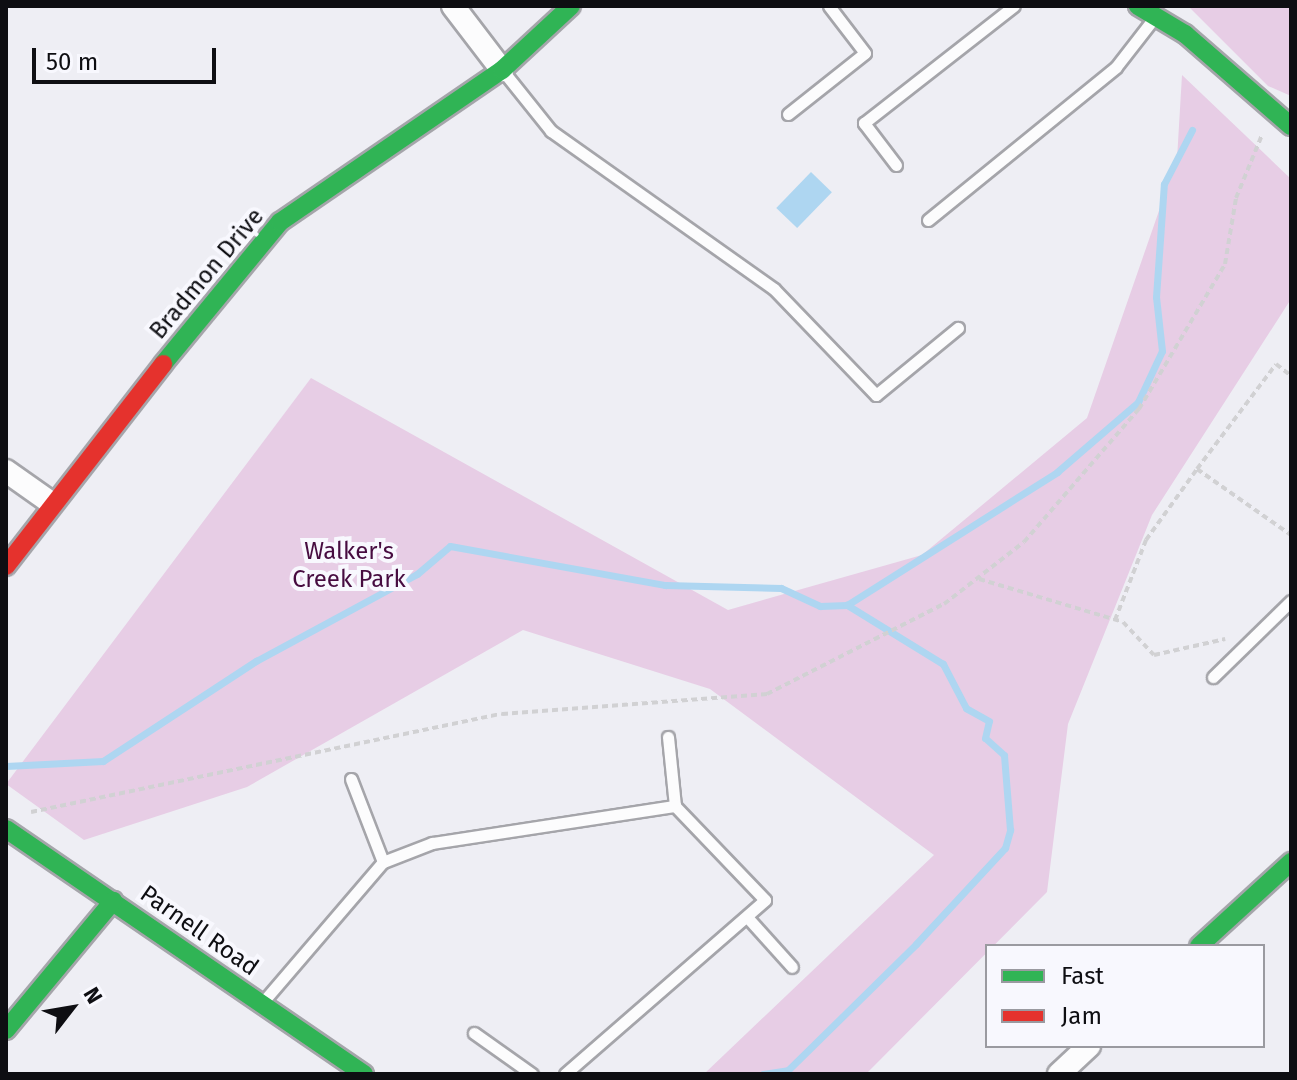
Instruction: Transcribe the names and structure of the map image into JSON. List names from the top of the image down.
{
  "streets": {
    "street": ["Bradmon Drive", "Parnell Road"]
  },
  "parks": ["Walker's Creek Park"],
  "legend": ["Fast", "Jam"],
  "scale_bar": "50 m",
  "north": "top right"
}
